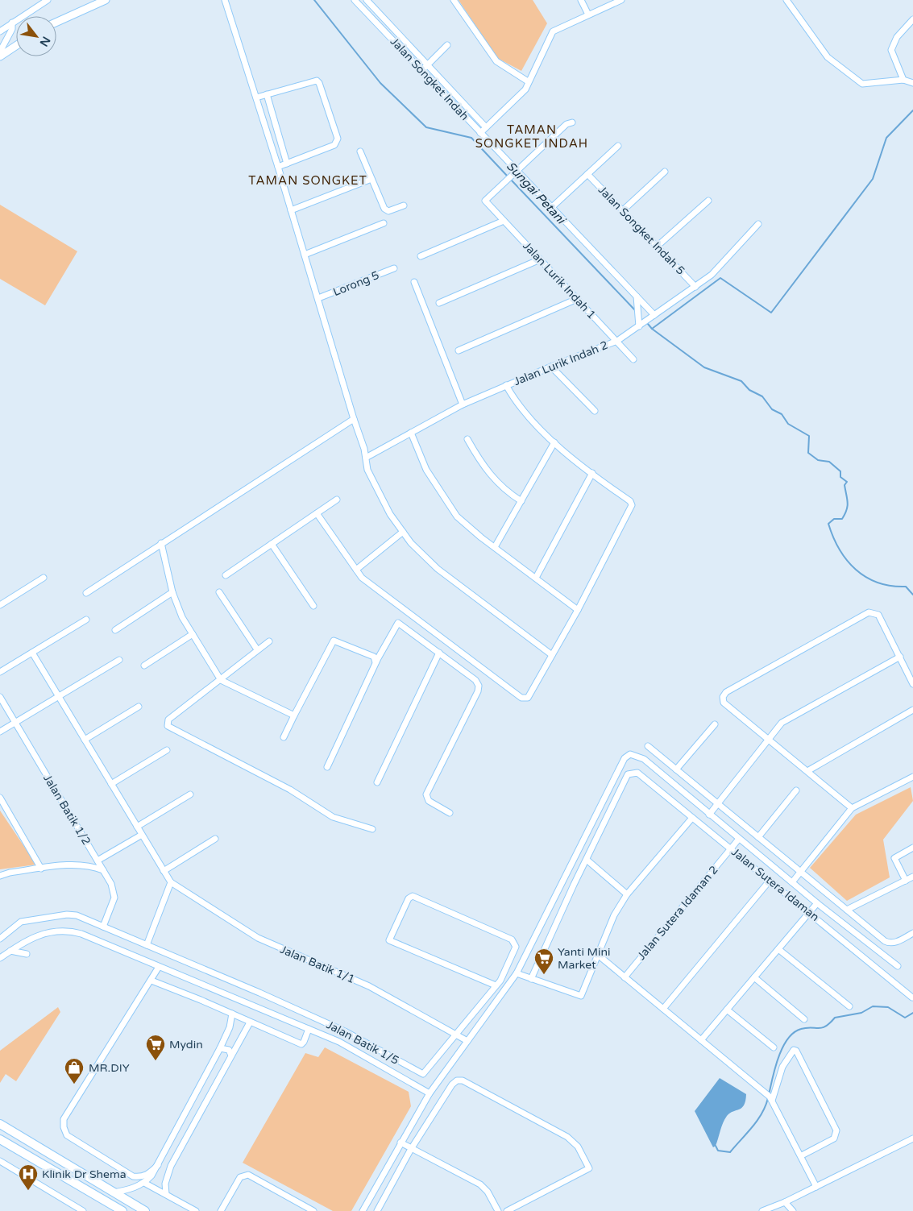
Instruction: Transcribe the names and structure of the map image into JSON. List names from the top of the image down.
{
  "streets": {
    "street": [
      "Jalan Songket Indah",
      "Jalan Songket Indah 5",
      "Jalan Lurik Indah 1",
      "Lorong 5",
      "Jalan Lurik Indah 2",
      "Jalan Batik 1/2",
      "Jalan Sutera Idaman",
      "Jalan Sutera Idaman 2",
      "Jalan Batik 1/1",
      "Jalan Batik 1/5"
    ]
  },
  "crossings": [
    ["Jalan Songket Indah", "Jalan Lurik Indah 1"],
    ["Jalan Songket Indah", "Jalan Lurik Indah 2"],
    ["Jalan Songket Indah 5", "Jalan Lurik Indah 2"],
    ["Jalan Lurik Indah 1", "Jalan Lurik Indah 2"],
    ["Jalan Batik 1/2", "Jalan Batik 1/5"],
    ["Jalan Sutera Idaman", "Jalan Sutera Idaman 2"],
    ["Jalan Batik 1/1", "Jalan Batik 1/5"]
  ],
  "districts": ["TAMAN SONGKET INDAH", "TAMAN SONGKET"],
  "water": ["Sungai Petani"],
  "places": {
    "supermarket": ["Yanti Mini Market", "Mydin"],
    "shop": ["MR.DIY"],
    "hospital": ["Klinik Dr Shema"]
  },
  "north": "bottom right"
}
